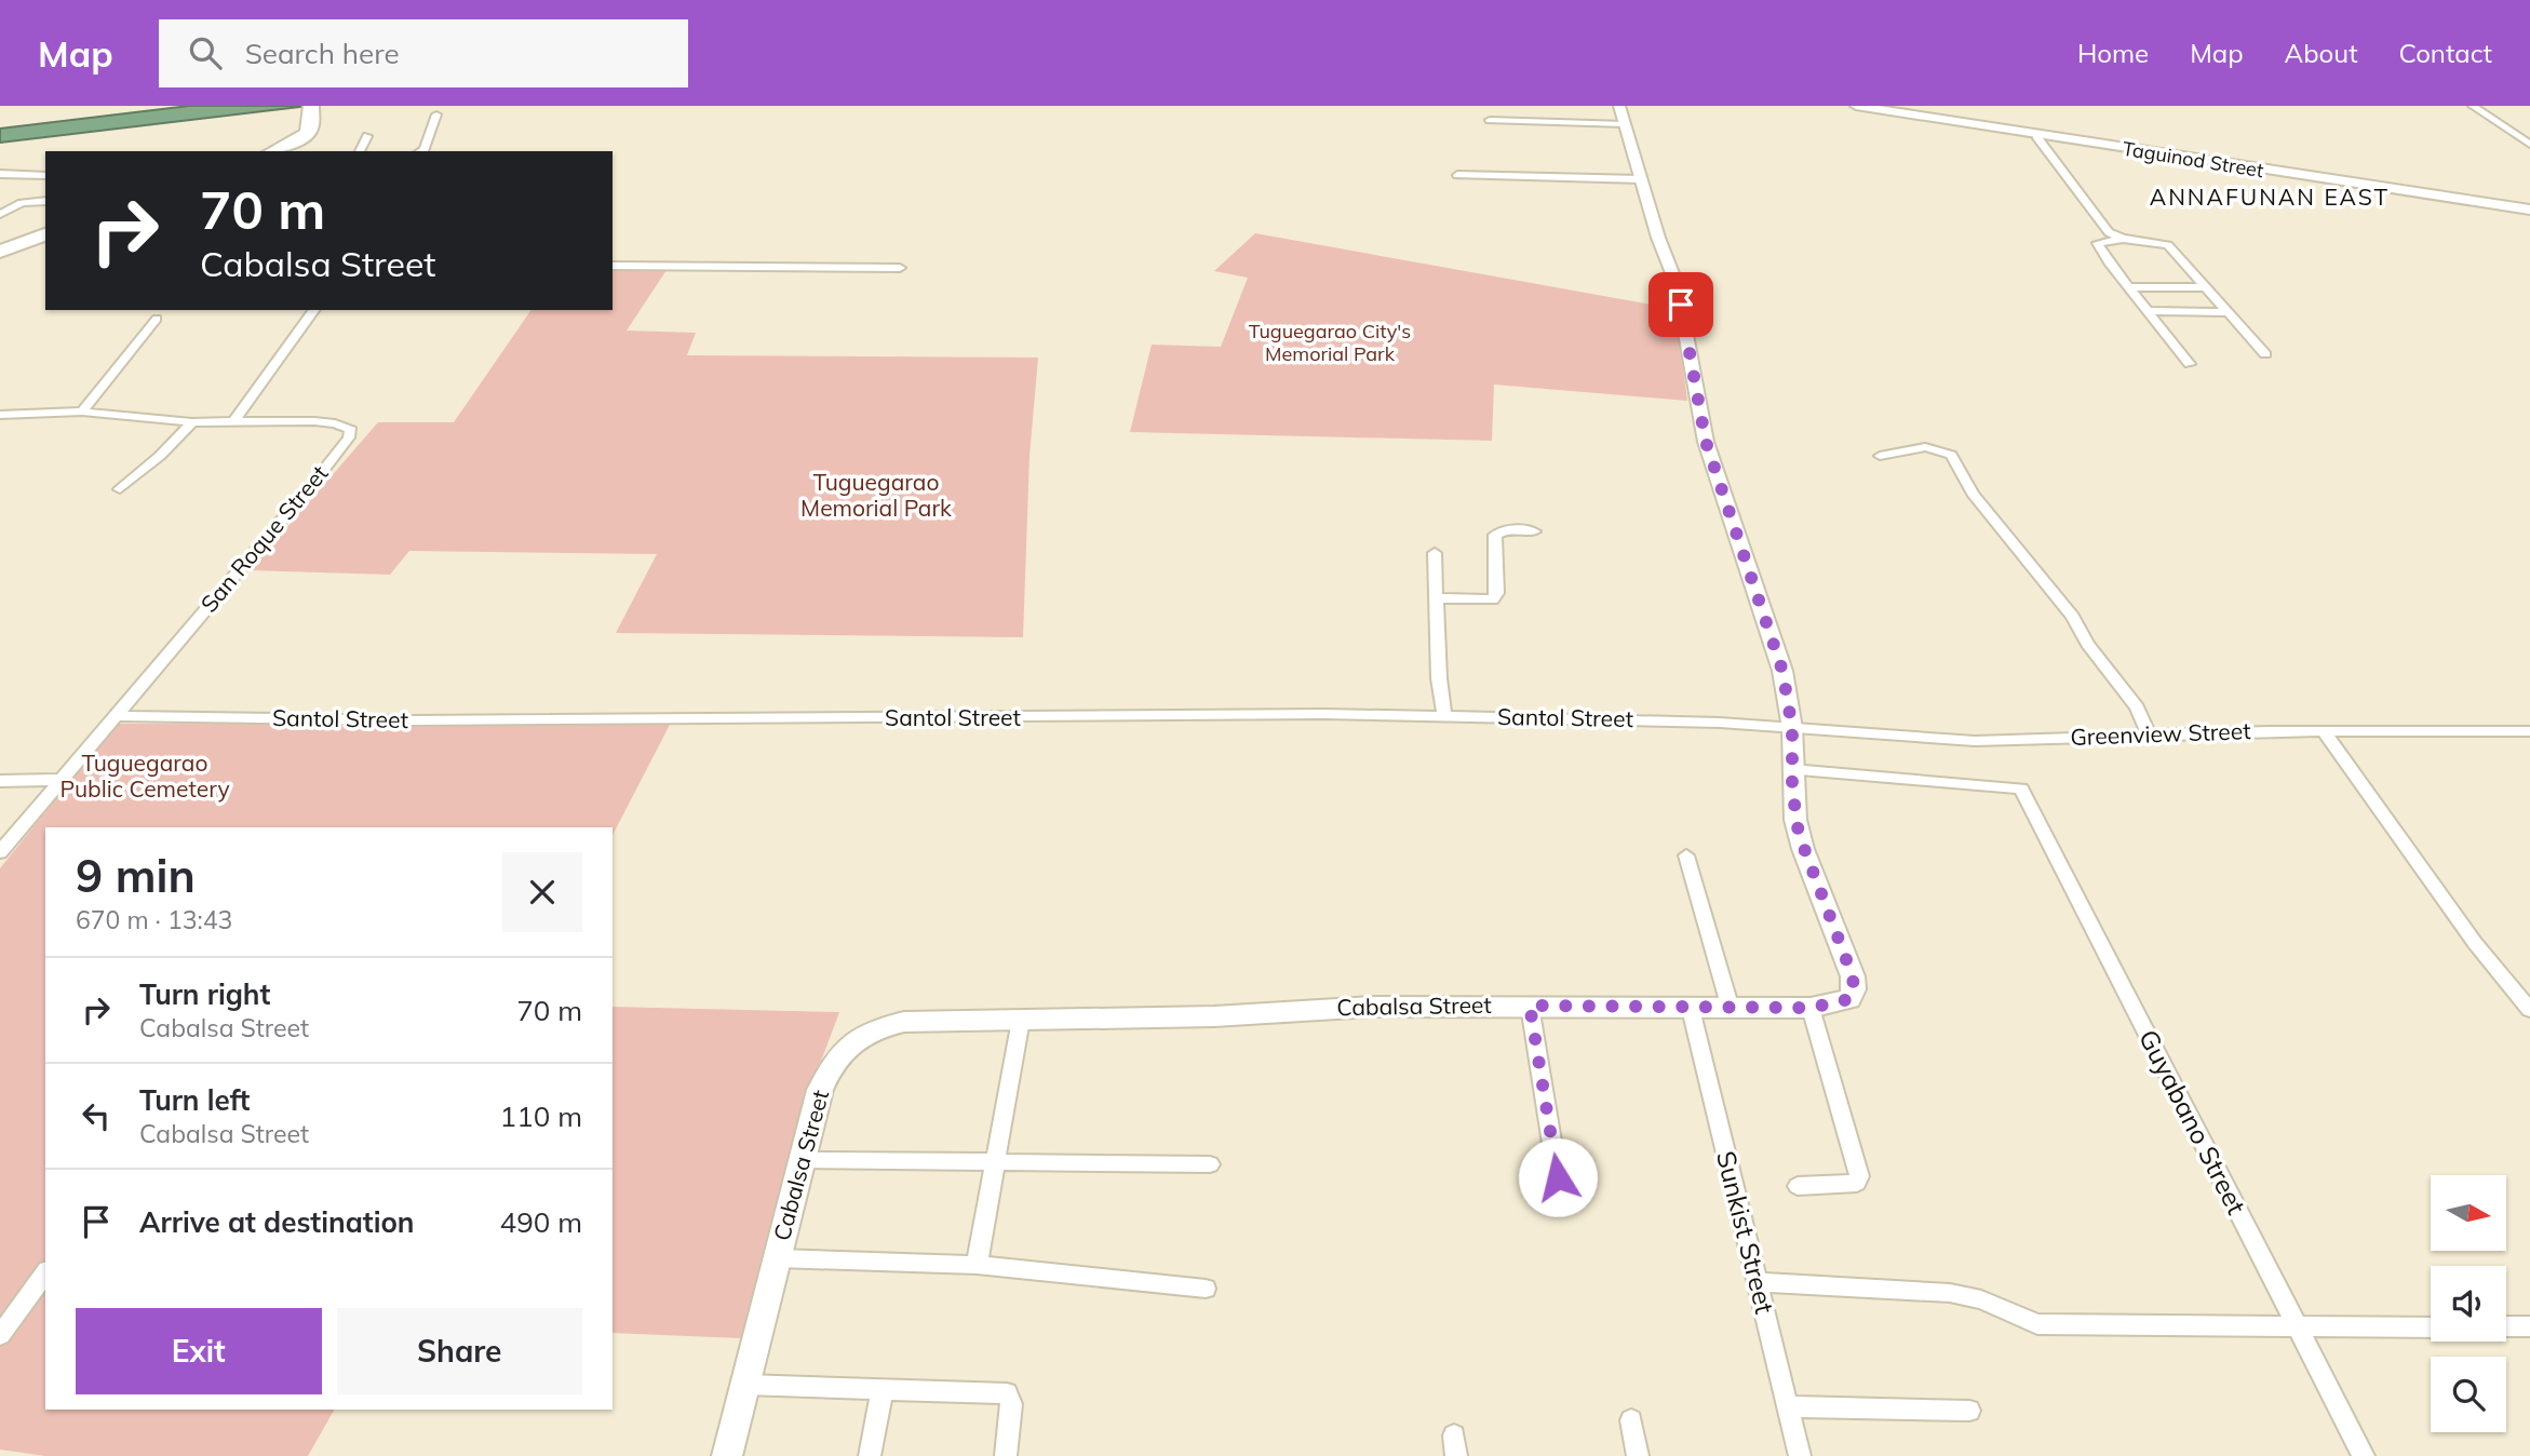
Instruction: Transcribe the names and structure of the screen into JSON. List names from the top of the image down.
{
  "streets": {
    "street": [
      "Taguinod Street",
      "San Roque Street",
      "Santol Street",
      "Greenview Street",
      "Cabalsa Street",
      "Guyabano Street",
      "Sunkist Street"
    ]
  },
  "crossings": [
    ["San Roque Street", "Santol Street"],
    ["Santol Street", "Greenview Street"],
    ["Santol Street", "Cabalsa Street"],
    ["Greenview Street", "Cabalsa Street"],
    ["Cabalsa Street", "Guyabano Street"],
    ["Cabalsa Street", "Sunkist Street"]
  ],
  "districts": ["ANNAFUNAN EAST"],
  "parks": ["Tuguegarao City's Memorial Park", "Tuguegarao Memorial Park", "Tuguegarao Public Cemetery"],
  "north": "right",
  "page": {
    "header": "Map",
    "search": "Search here",
    "nav": [
      "Home",
      "Map",
      "About",
      "Contact"
    ],
    "turn": ["70 m", "Cabalsa Street"],
    "heading": ["9 min", "670 m · 13:43"],
    "list": [
      {
        "name": "Turn right",
        "note": "Cabalsa Street",
        "value": "70 m"
      },
      {
        "name": "Turn left",
        "note": "Cabalsa Street",
        "value": "110 m"
      },
      {
        "name": "Arrive at destination",
        "value": "490 m"
      }
    ],
    "buttons": ["Exit", "Share"]
  }
}
